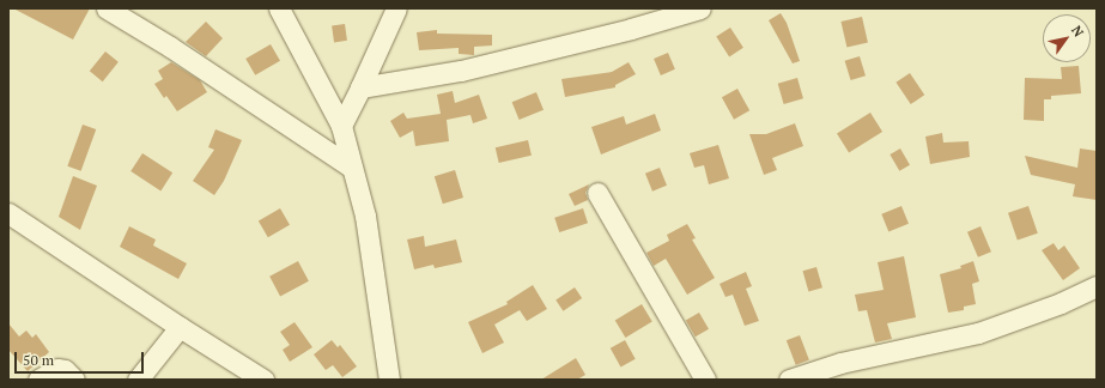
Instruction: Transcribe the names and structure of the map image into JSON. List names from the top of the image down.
{
  "scale_bar": "50 m",
  "north": "top right"
}
